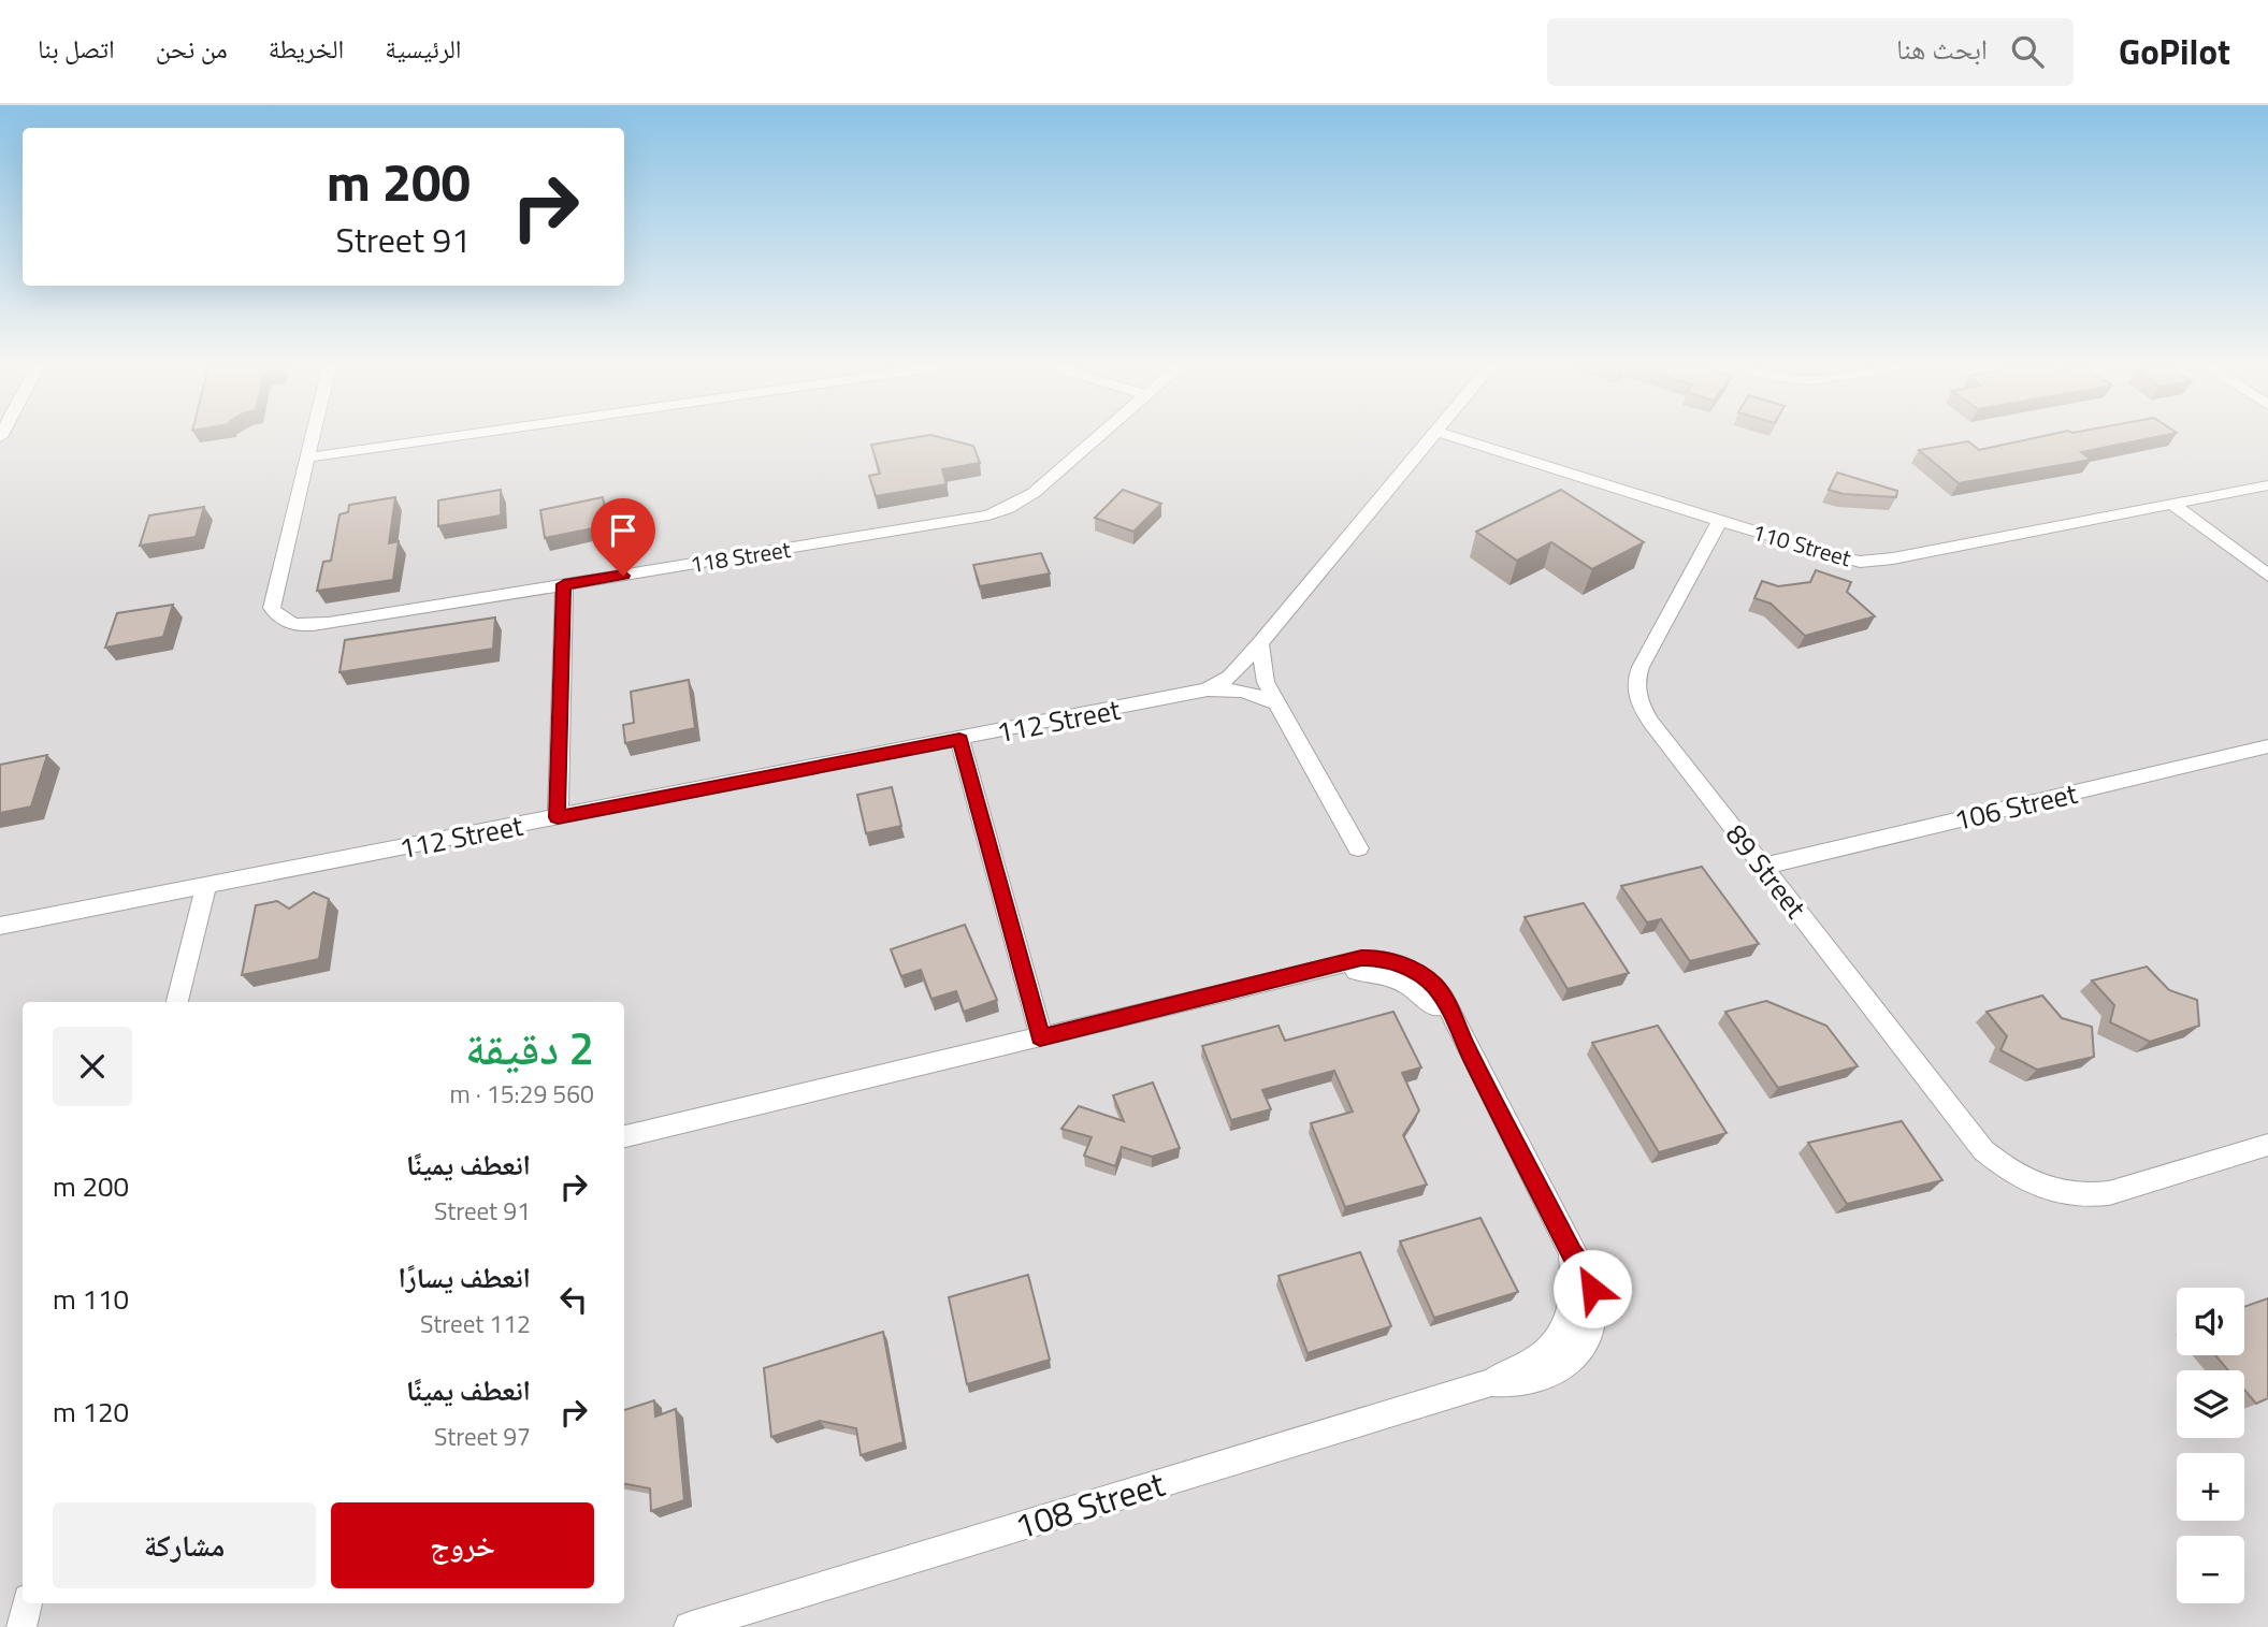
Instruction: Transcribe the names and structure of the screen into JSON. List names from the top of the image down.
{
  "streets": {
    "street": [
      "110 Street",
      "118 Street",
      "112 Street",
      "106 Street",
      "89 Street",
      "108 Street"
    ]
  },
  "crossings": [
    ["110 Street", "89 Street"],
    ["106 Street", "89 Street"]
  ],
  "page": {
    "header": "GoPilot",
    "search": "ابحث هنا",
    "nav": [
      "الرئيسية",
      "الخريطة",
      "من نحن",
      "اتصل بنا"
    ],
    "turn": ["200 m", "91 Street"],
    "heading": ["2 دقيقة", "560 m · 15:29"],
    "list": [
      {
        "name": "انعطف يمينًا",
        "note": "91 Street",
        "value": "200 m"
      },
      {
        "name": "انعطف يسارًا",
        "note": "112 Street",
        "value": "110 m"
      },
      {
        "name": "انعطف يمينًا",
        "note": "97 Street",
        "value": "120 m"
      }
    ],
    "map_buttons": ["+", "−"],
    "buttons": ["خروج", "مشاركة"]
  }
}
